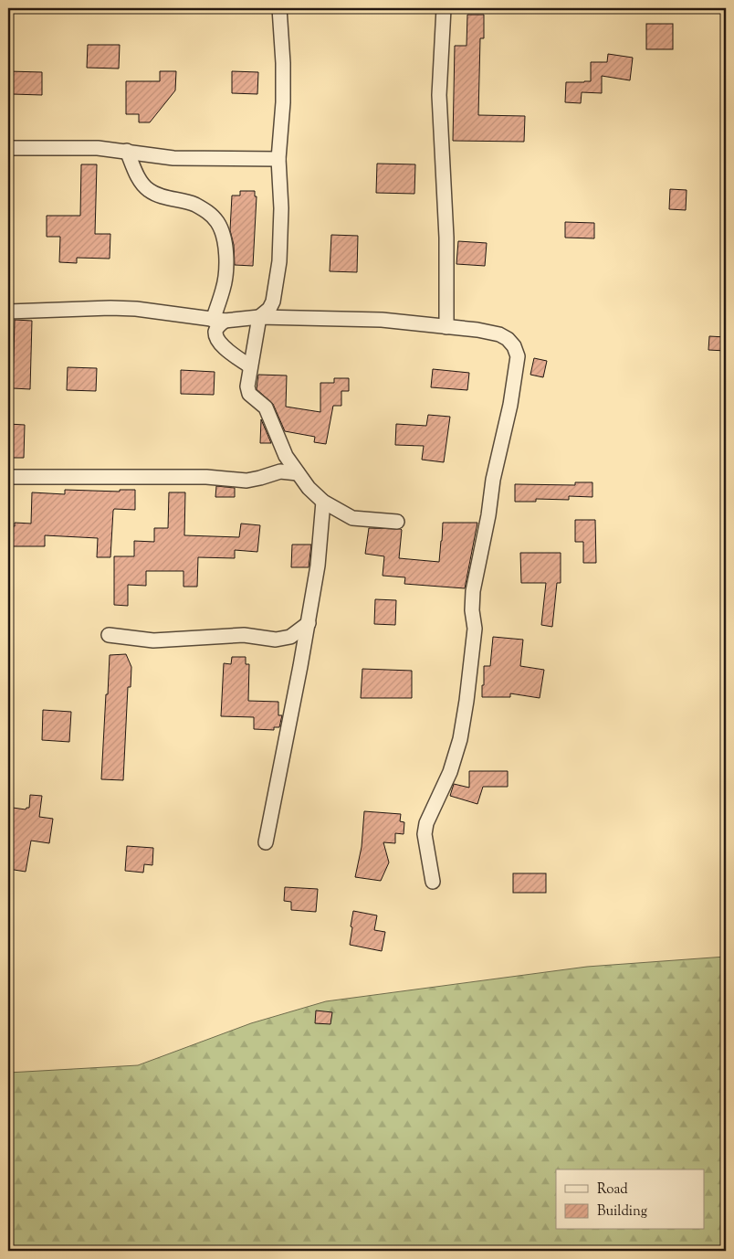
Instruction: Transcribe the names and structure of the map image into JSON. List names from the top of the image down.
{
  "legend": ["Road", "Building"]
}
